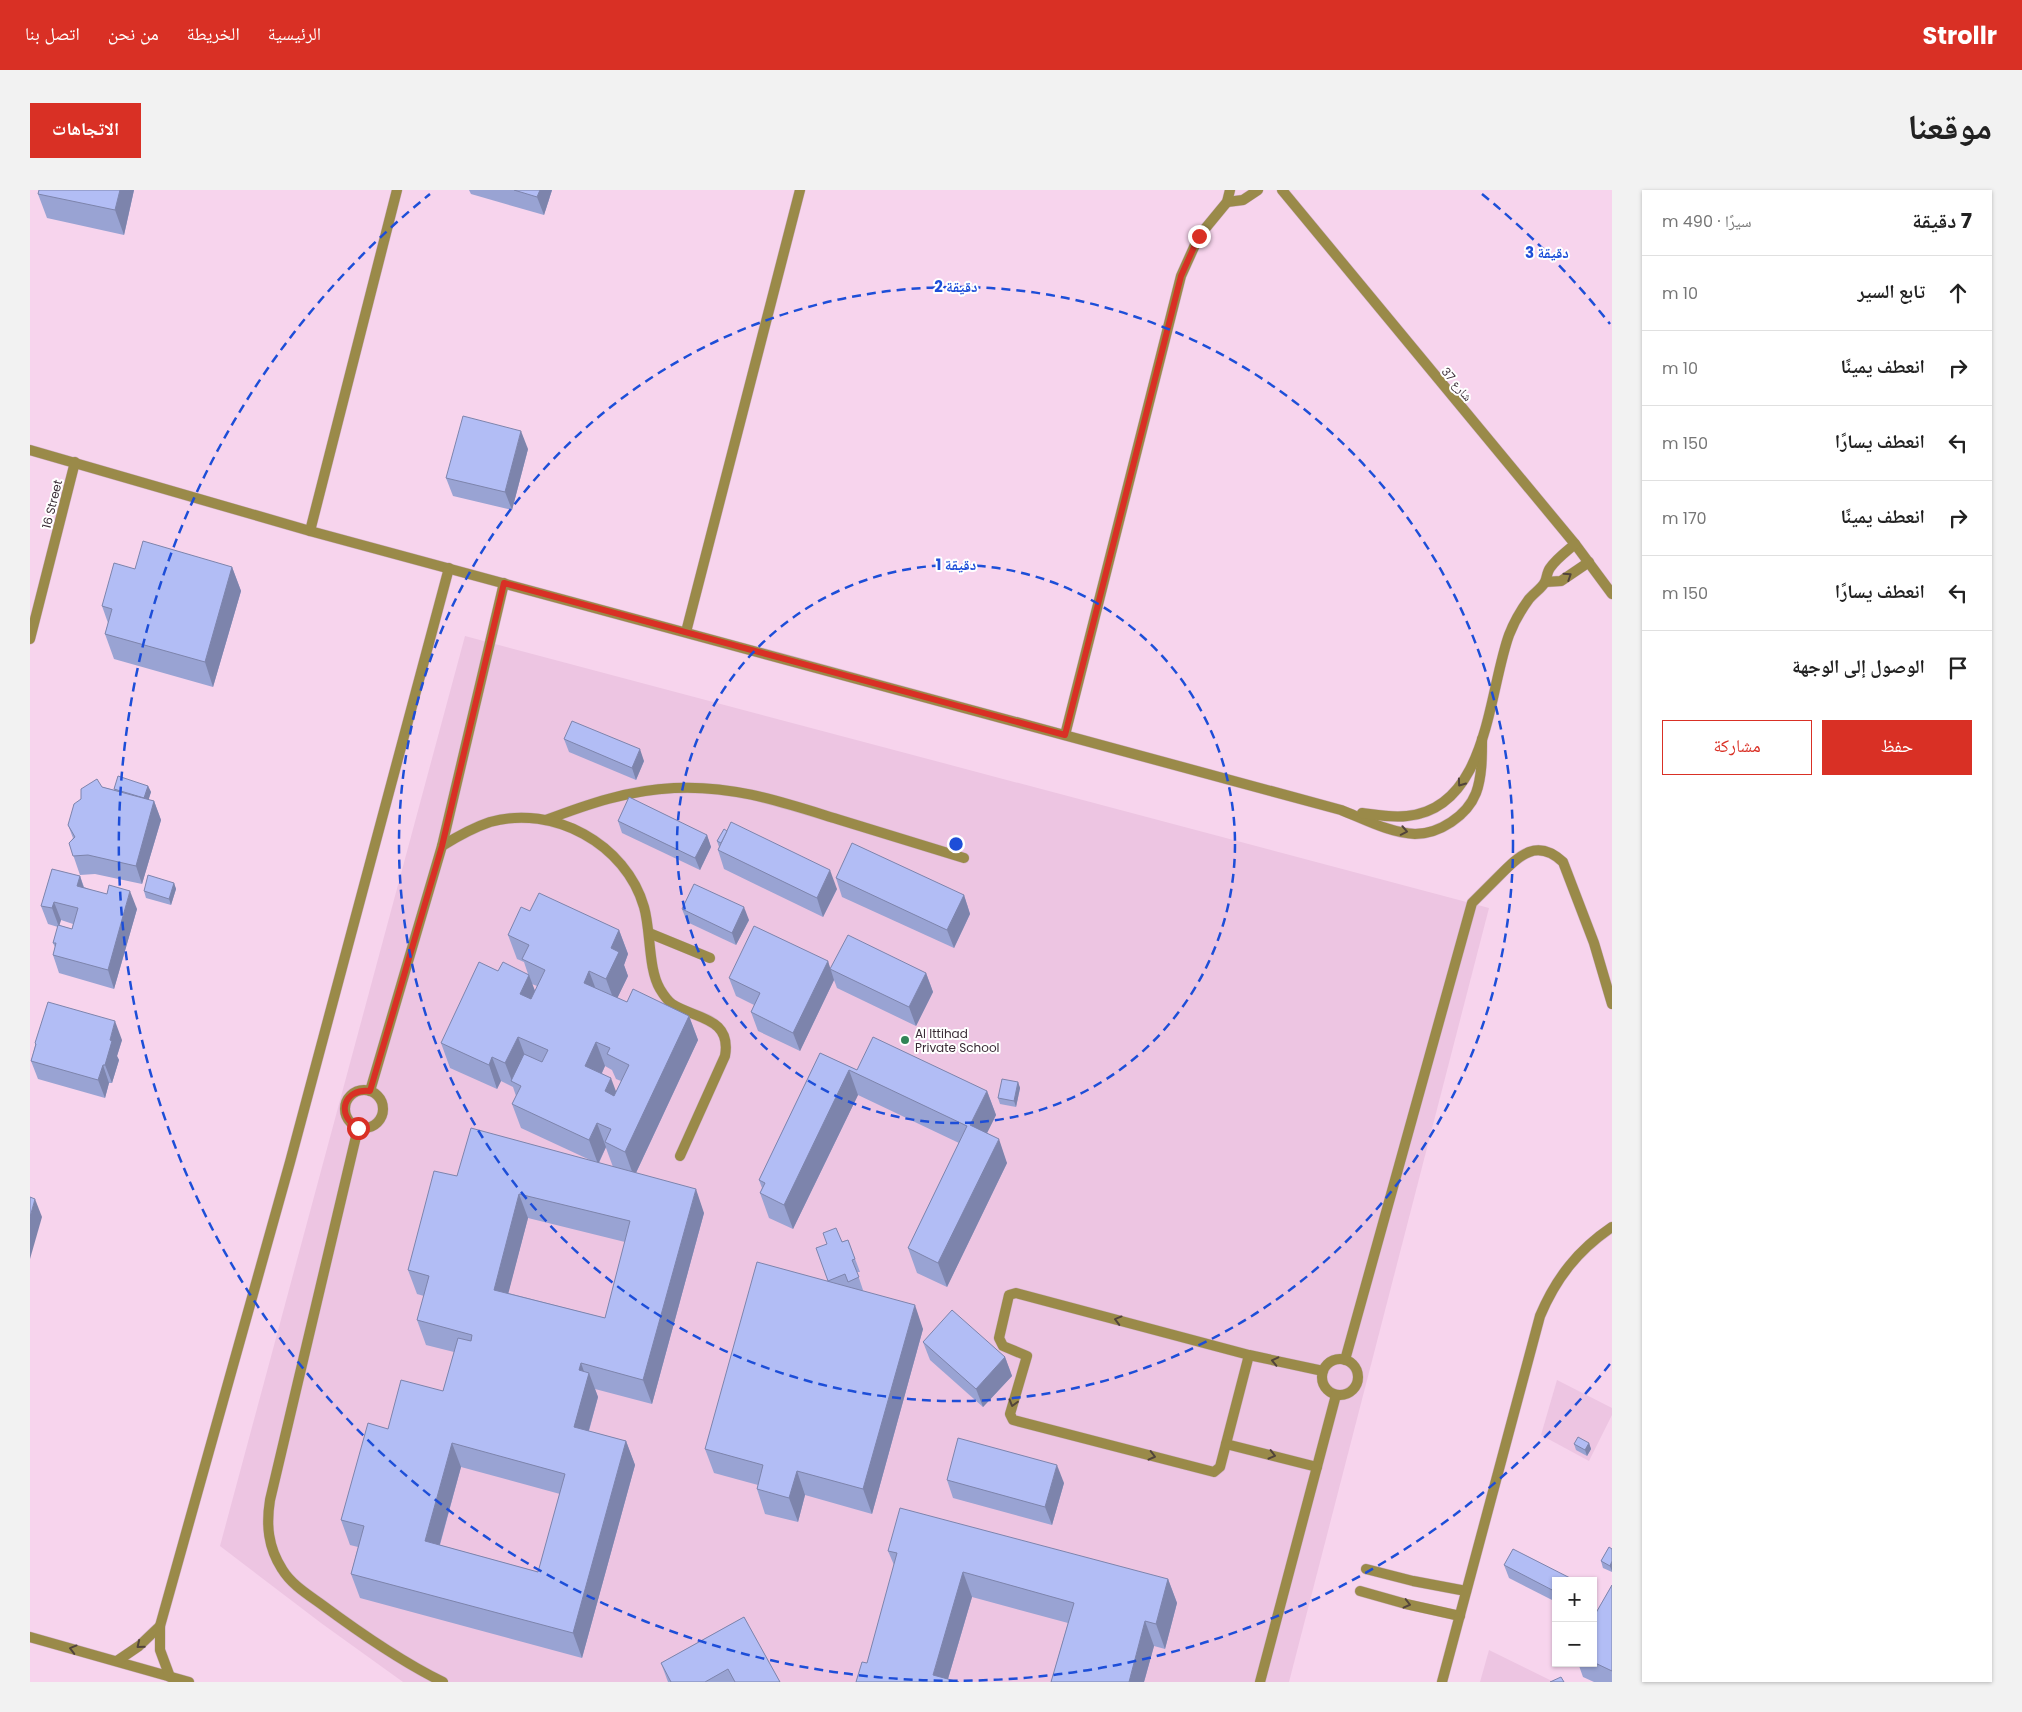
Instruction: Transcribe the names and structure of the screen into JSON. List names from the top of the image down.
{
  "streets": {
    "street": ["شارع 37", "16 Street"]
  },
  "places": ["Al Ittihad Private School"],
  "page": {
    "header": "Strollr",
    "nav": [
      "الرئيسية",
      "الخريطة",
      "من نحن",
      "اتصل بنا"
    ],
    "title": "موقعنا",
    "buttons": [
      "الاتجاهات",
      ["حفظ", "مشاركة"]
    ],
    "heading": ["7 دقيقة", "سيرًا · 490 m"],
    "list": [
      ["تابع السير", "10 m"],
      ["انعطف يمينًا", "10 m"],
      ["انعطف يسارًا", "150 m"],
      ["انعطف يمينًا", "170 m"],
      ["انعطف يسارًا", "150 m"],
      "الوصول إلى الوجهة"
    ],
    "map_buttons": ["+", "−"]
  },
  "rings": ["3 دقيقة", "2 دقيقة", "1 دقيقة"]
}
